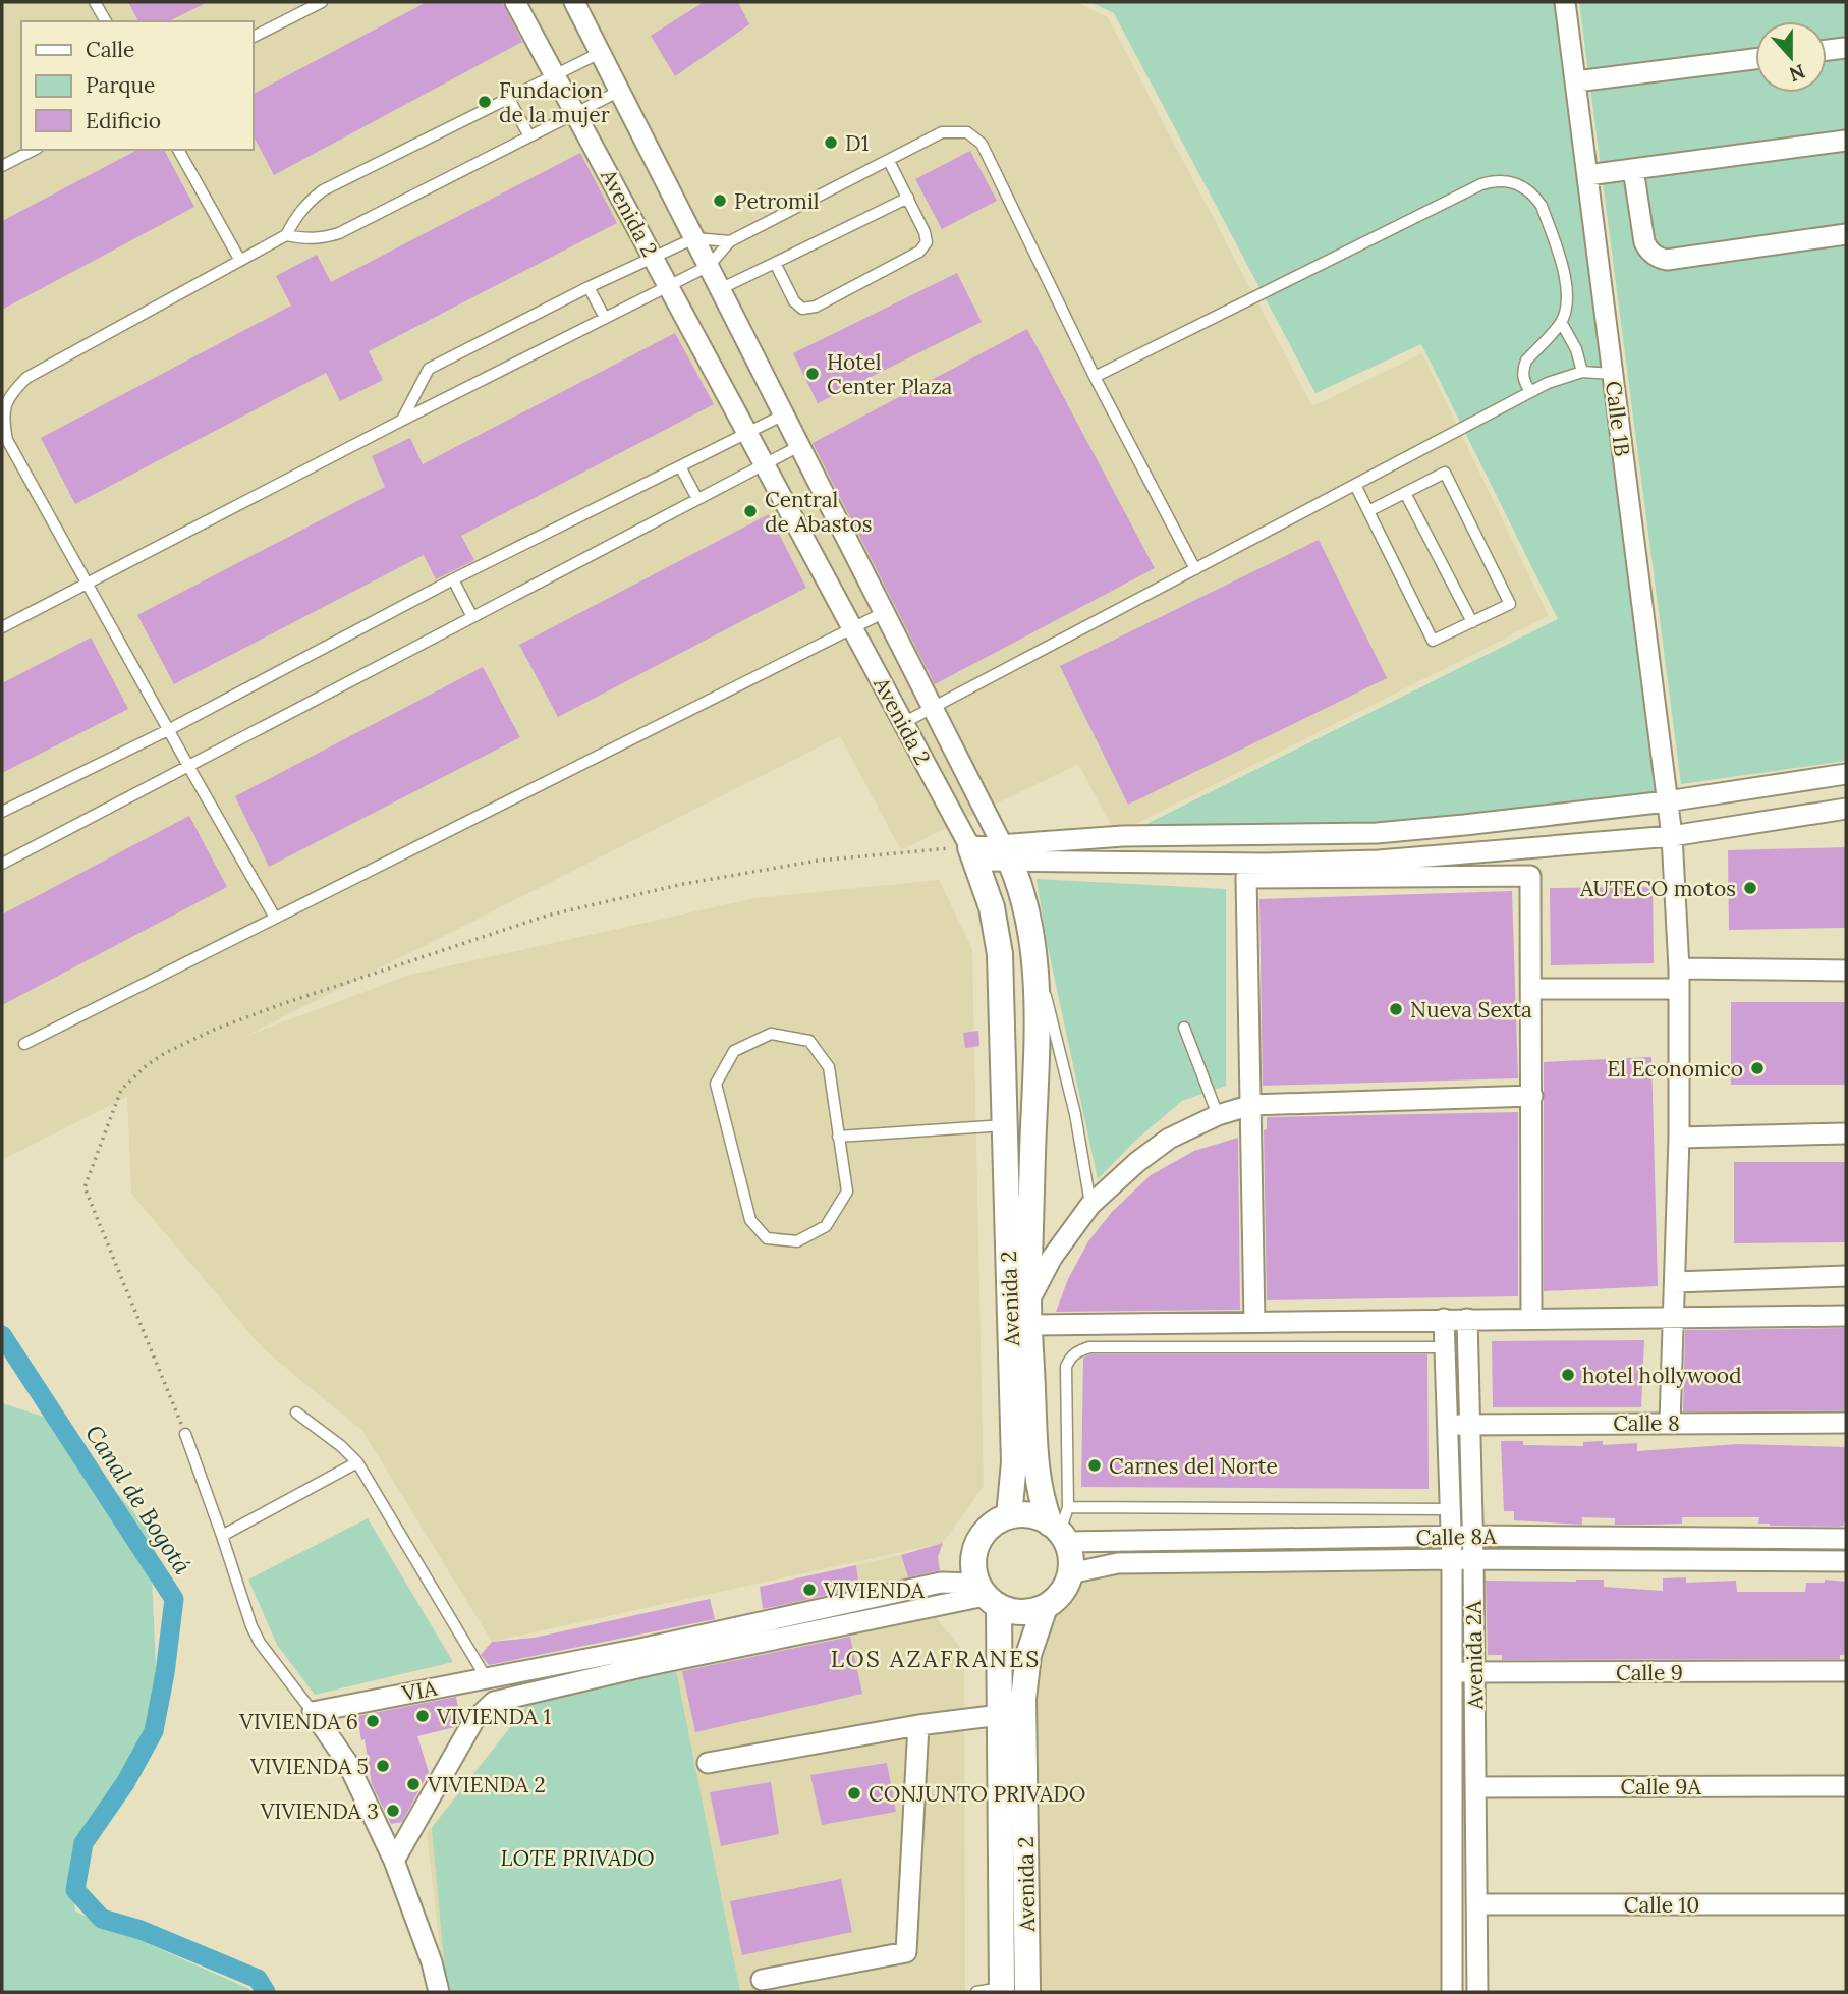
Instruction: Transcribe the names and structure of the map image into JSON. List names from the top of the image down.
{
  "streets": {
    "street": [
      "Avenida 2",
      "Calle 1B",
      "Calle 8",
      "Calle 8A",
      "Avenida 2A",
      "Calle 9",
      "VIA",
      "Calle 9A",
      "Calle 10"
    ]
  },
  "crossings": [
    ["Avenida 2", "Calle 8A"],
    ["Calle 1B", "Calle 8"],
    ["Calle 8", "Avenida 2A"],
    ["Calle 8A", "Avenida 2A"],
    ["Avenida 2A", "Calle 9"],
    ["Avenida 2A", "Calle 9A"],
    ["Avenida 2A", "Calle 10"]
  ],
  "districts": ["LOS AZAFRANES"],
  "water": ["Canal de Bogotá"],
  "parks": ["LOTE PRIVADO"],
  "places": [
    "Fundacion de la mujer",
    "D1",
    "Petromil",
    "Hotel Center Plaza",
    "Central de Abastos",
    "AUTECO motos",
    "Nueva Sexta",
    "El Economico",
    "hotel hollywood",
    "Carnes del Norte",
    "VIVIENDA",
    "VIVIENDA 1",
    "VIVIENDA 6",
    "VIVIENDA 5",
    "VIVIENDA 2",
    "CONJUNTO PRIVADO",
    "VIVIENDA 3"
  ],
  "legend": ["Calle", "Parque", "Edificio"],
  "north": "bottom"
}
